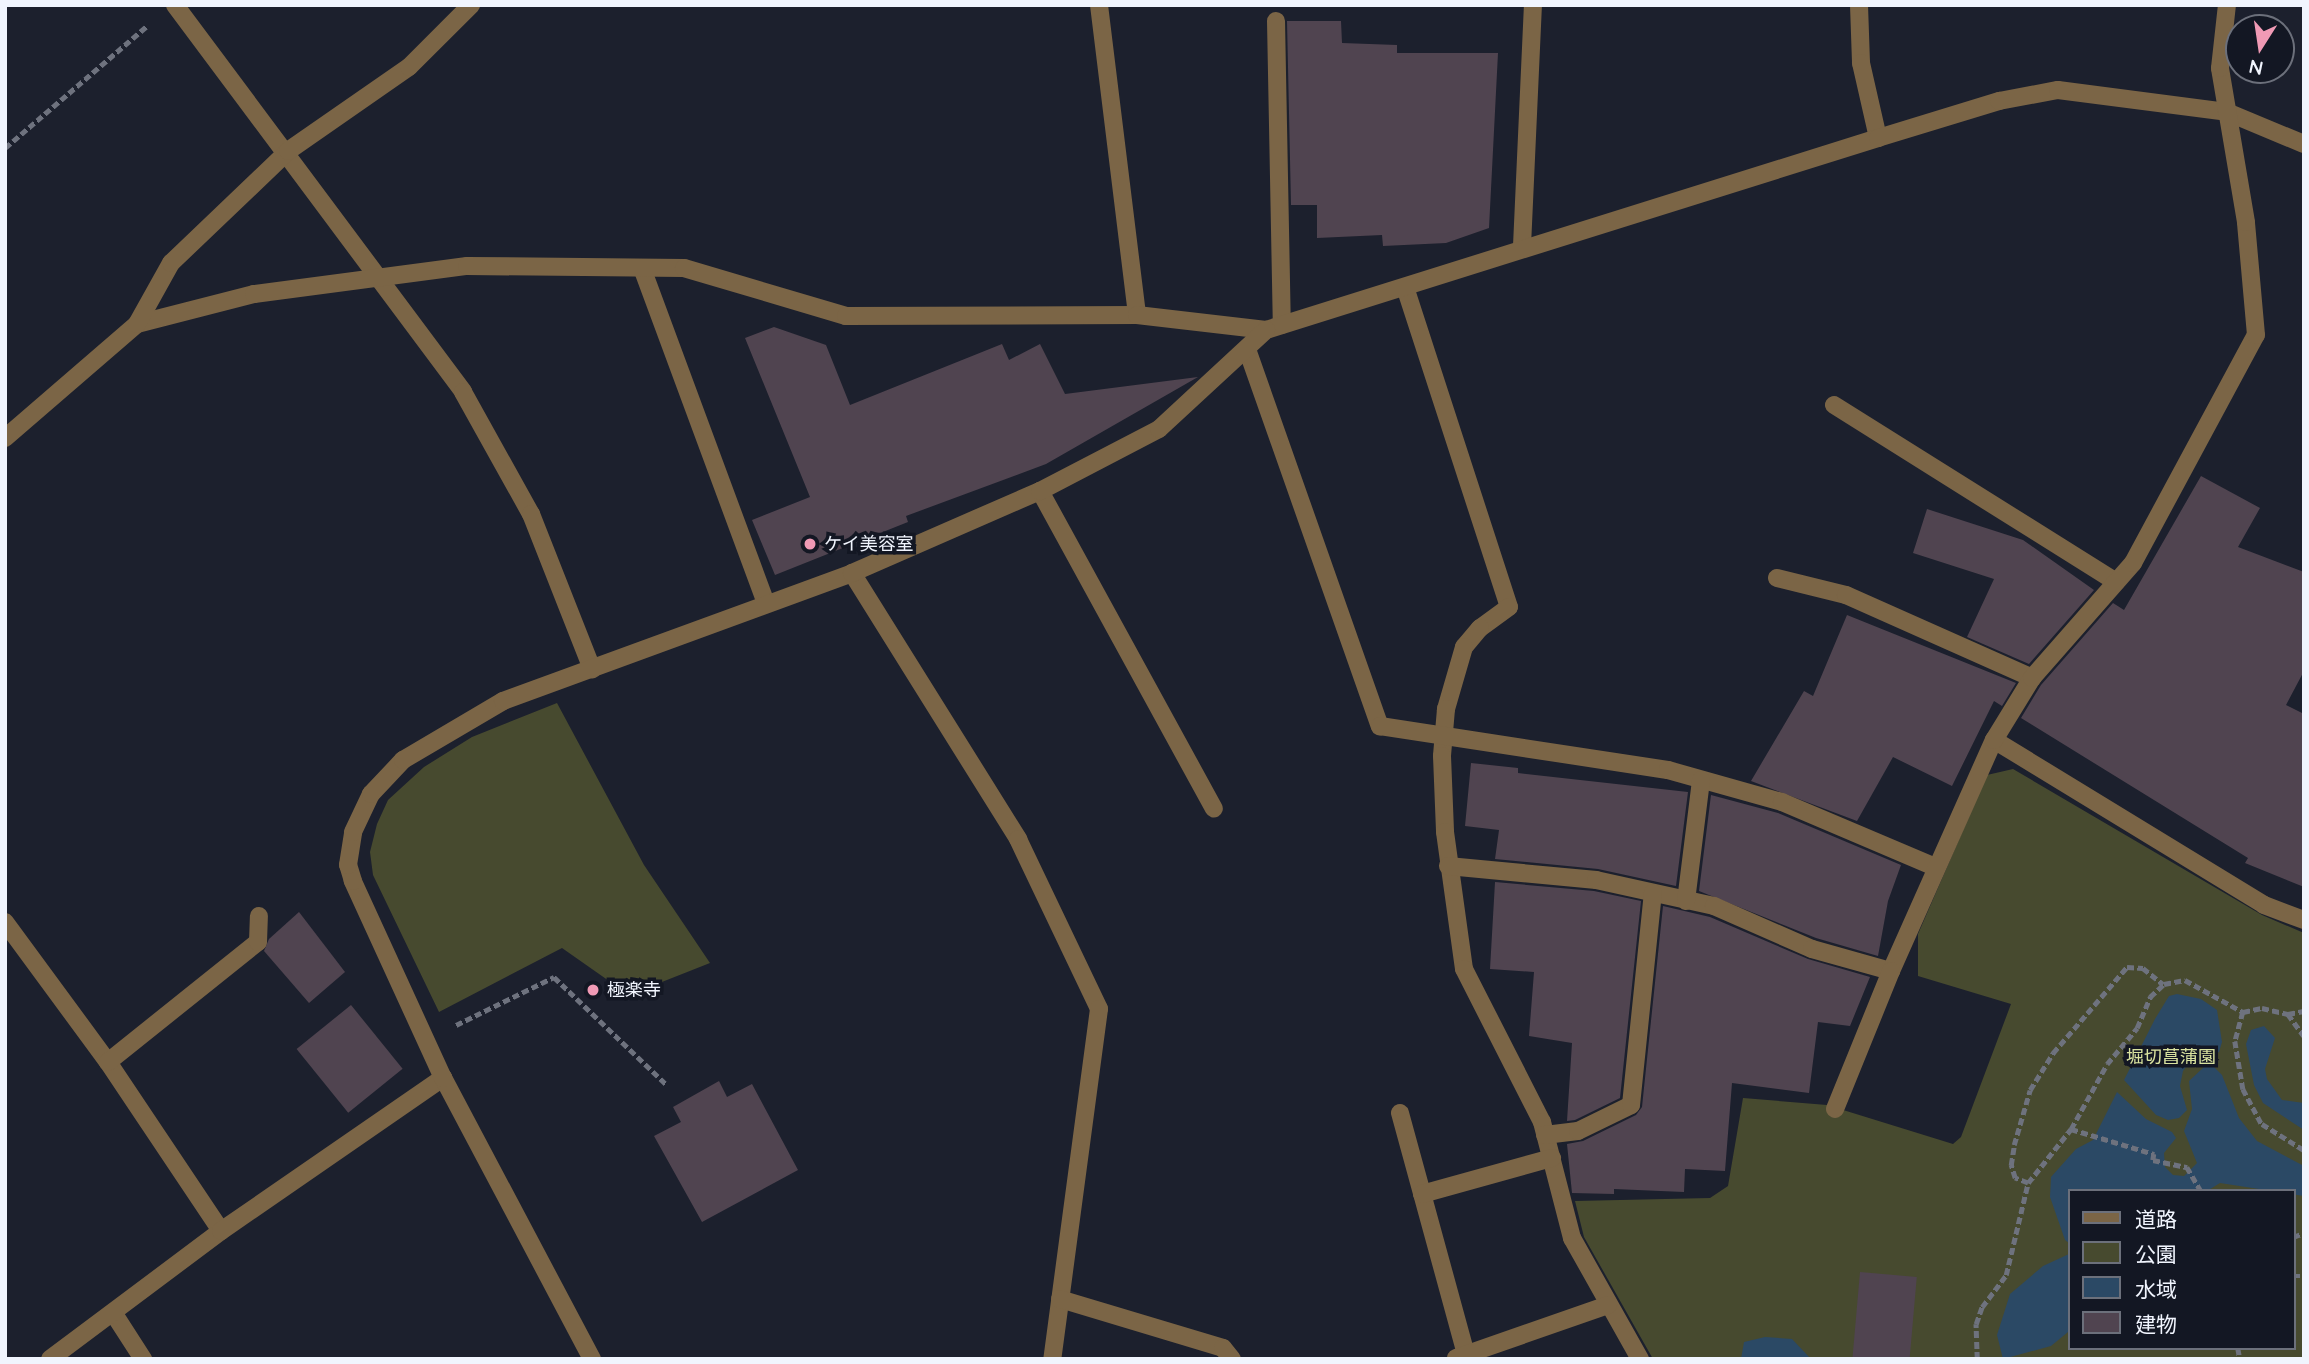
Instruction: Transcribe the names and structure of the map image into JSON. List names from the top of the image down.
{
  "parks": ["堀切菖蒲園"],
  "places": ["ケイ美容室", "極楽寺"],
  "legend": [
    "道路",
    "公園",
    "水域",
    "建物"
  ],
  "north": "bottom"
}
